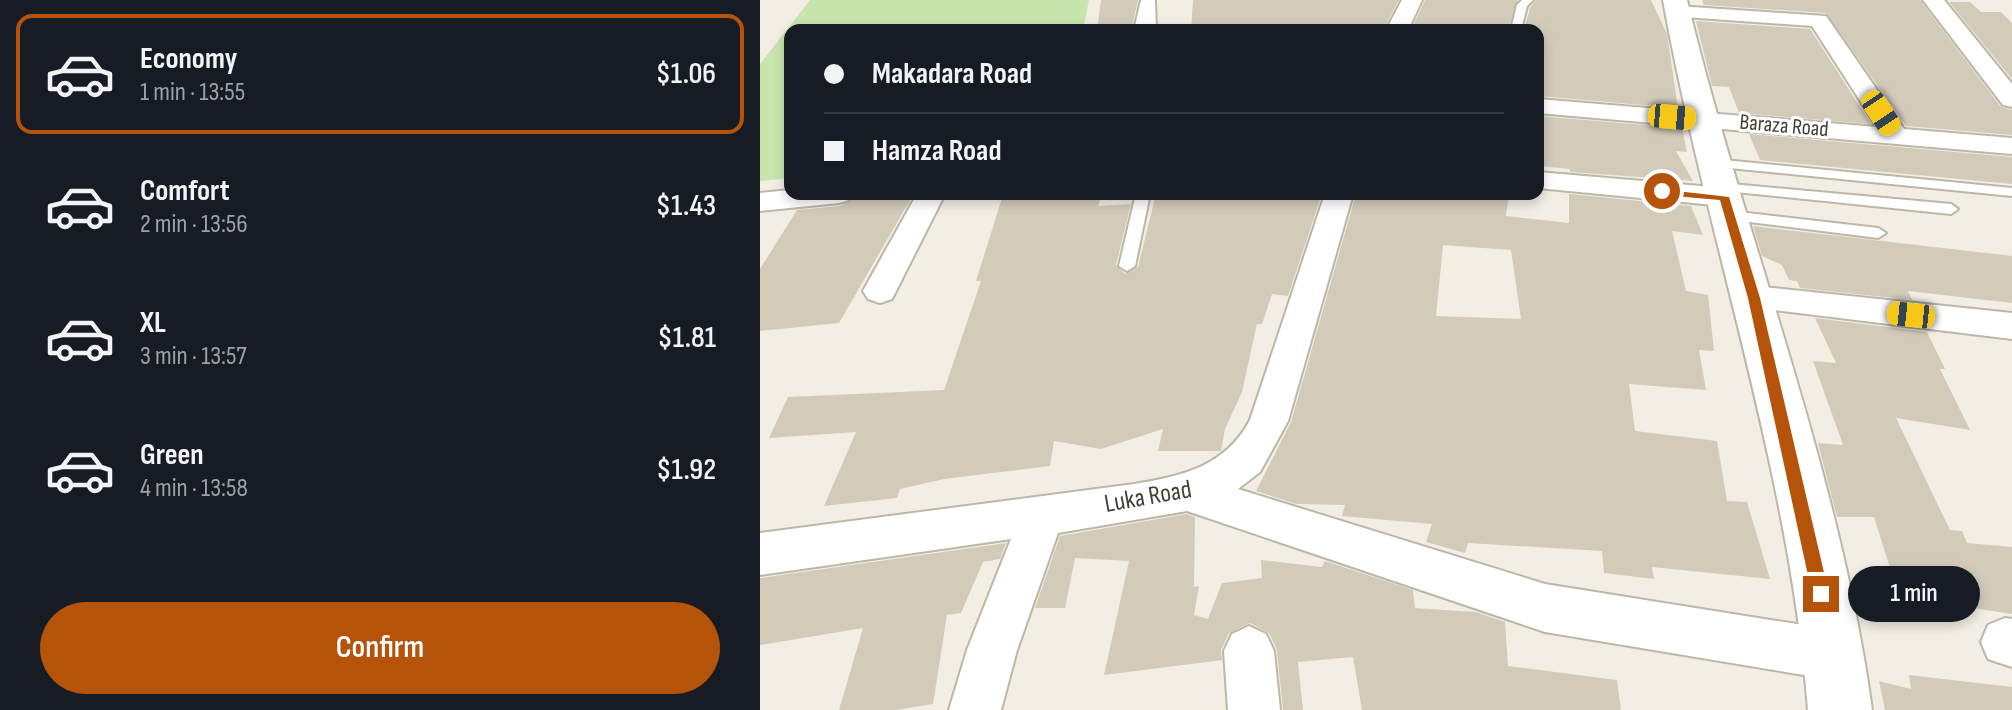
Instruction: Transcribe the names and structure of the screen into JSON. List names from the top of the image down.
{
  "streets": {
    "street": ["Baraza Road", "Luka Road"]
  },
  "page": {
    "list": [
      {
        "name": "Economy",
        "note": "1 min · 13:55",
        "value": "$1.06"
      },
      {
        "name": "Comfort",
        "note": "2 min · 13:56",
        "value": "$1.43"
      },
      {
        "name": "XL",
        "note": "3 min · 13:57",
        "value": "$1.81"
      },
      {
        "name": "Green",
        "note": "4 min · 13:58",
        "value": "$1.92"
      }
    ],
    "banner": ["Makadara Road", "Hamza Road"],
    "bubble": "1 min",
    "buttons": "Confirm"
  }
}
